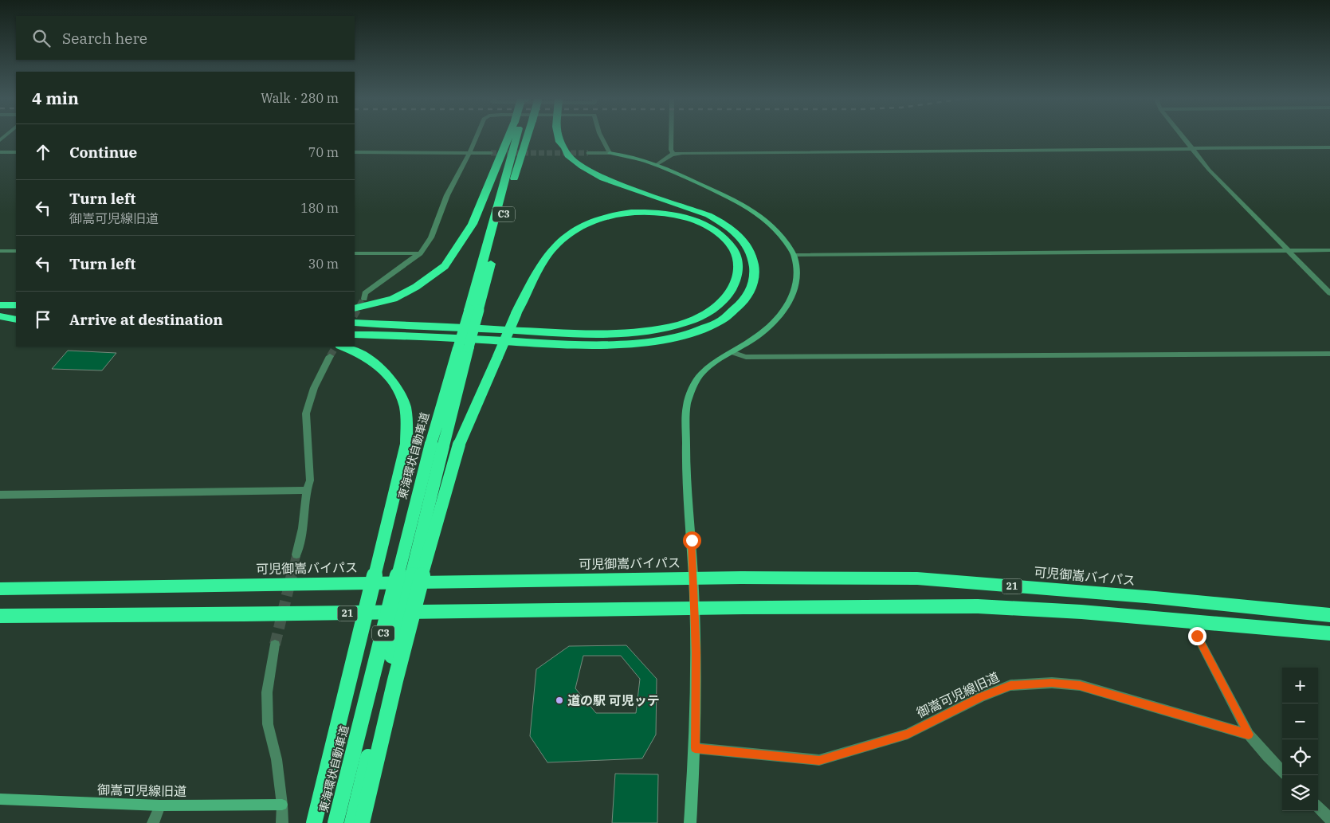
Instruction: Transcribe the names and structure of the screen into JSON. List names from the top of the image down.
{
  "streets": {
    "highway": [
      "C3",
      "東海環状自動車道",
      "可児御嵩バイパス",
      "21"
    ],
    "street": ["御嵩可児線旧道"]
  },
  "places": ["道の駅 可児ッテ"],
  "page": {
    "search": "Search here",
    "heading": ["4 min", "Walk · 280 m"],
    "list": [
      ["Continue", "70 m"],
      ["Turn left", "御嵩可児線旧道", "180 m"],
      ["Turn left", "30 m"],
      "Arrive at destination"
    ],
    "map_buttons": ["+", "−"]
  }
}
